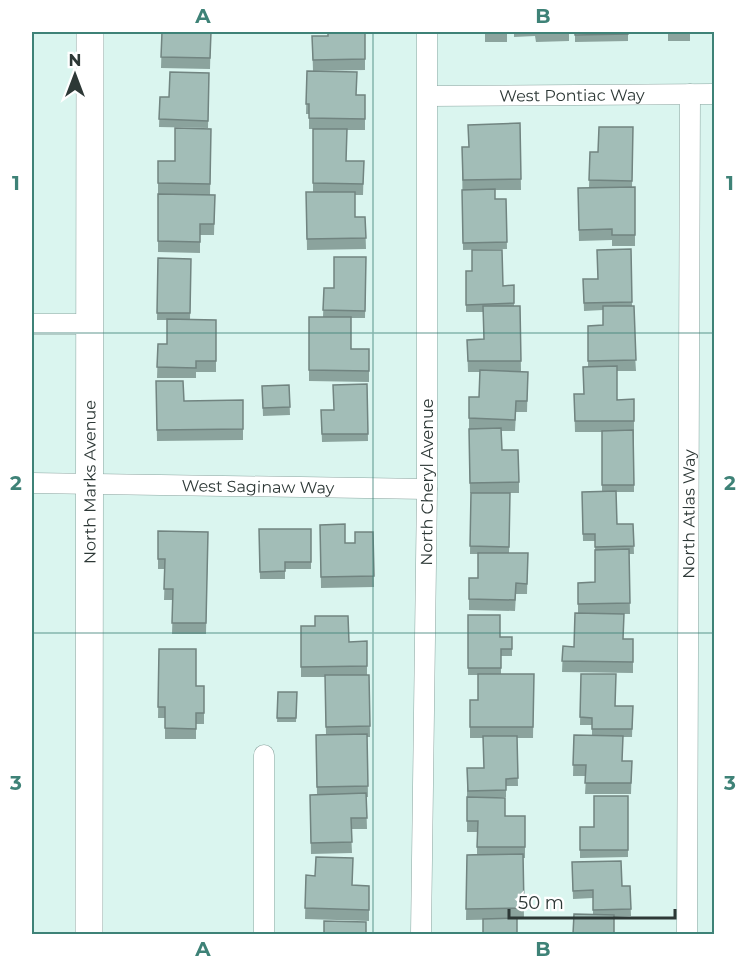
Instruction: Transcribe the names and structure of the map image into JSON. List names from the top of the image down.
{
  "streets": {
    "main road": ["North Marks Avenue"],
    "street": [
      "West Pontiac Way",
      "North Cheryl Avenue",
      "West Saginaw Way",
      "North Atlas Way"
    ]
  },
  "crossings": [
    ["West Pontiac Way", "North Cheryl Avenue"],
    ["West Pontiac Way", "North Atlas Way"],
    ["North Marks Avenue", "West Saginaw Way"],
    ["North Cheryl Avenue", "West Saginaw Way"]
  ],
  "scale_bar": "50 m",
  "north": "top",
  "grid": {
    "columns": ["A", "B"],
    "rows": ["1", "2", "3"]
  }
}
